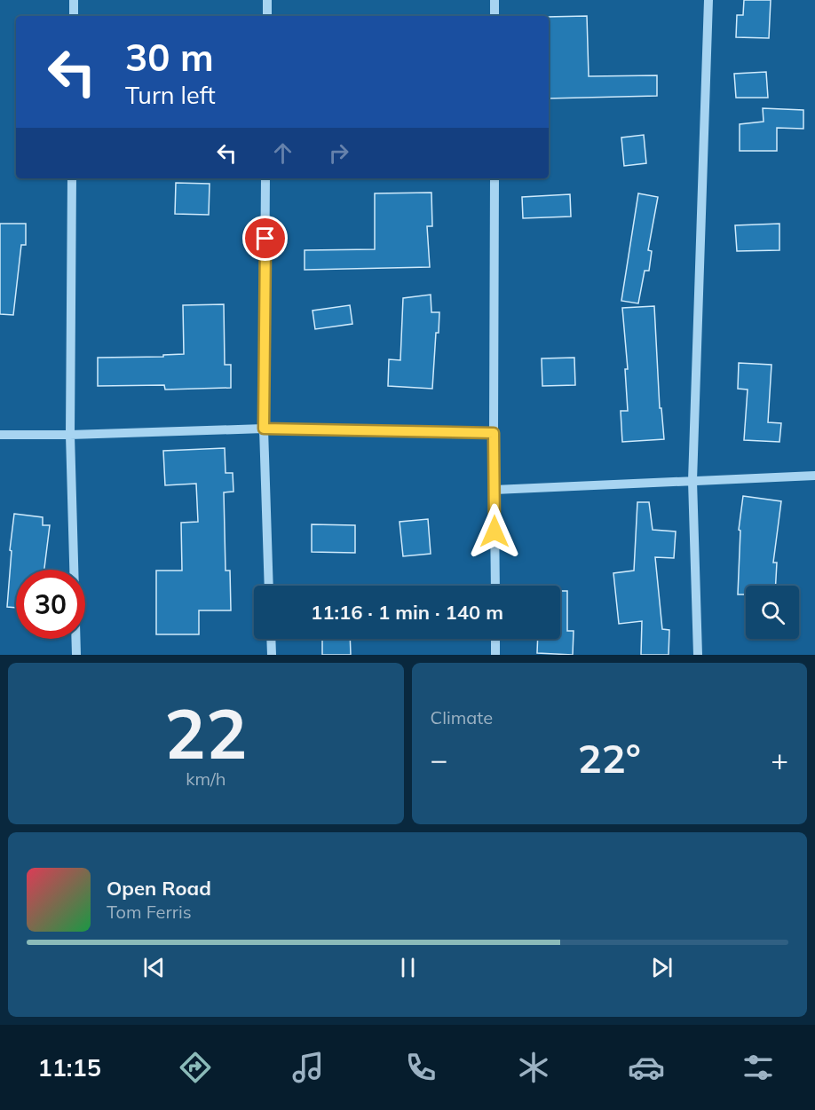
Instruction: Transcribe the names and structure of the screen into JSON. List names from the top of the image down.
{
  "page": {
    "turn": ["30 m", "Turn left"],
    "limit": "30",
    "trip": "11:16 · 1 min · 140 m",
    "tile": [
      ["22", "km/h"],
      "Climate"
    ],
    "heat": ["−", "22°", "+"],
    "song": ["Open Road", "Tom Ferris"],
    "tabs": "11:15"
  }
}
